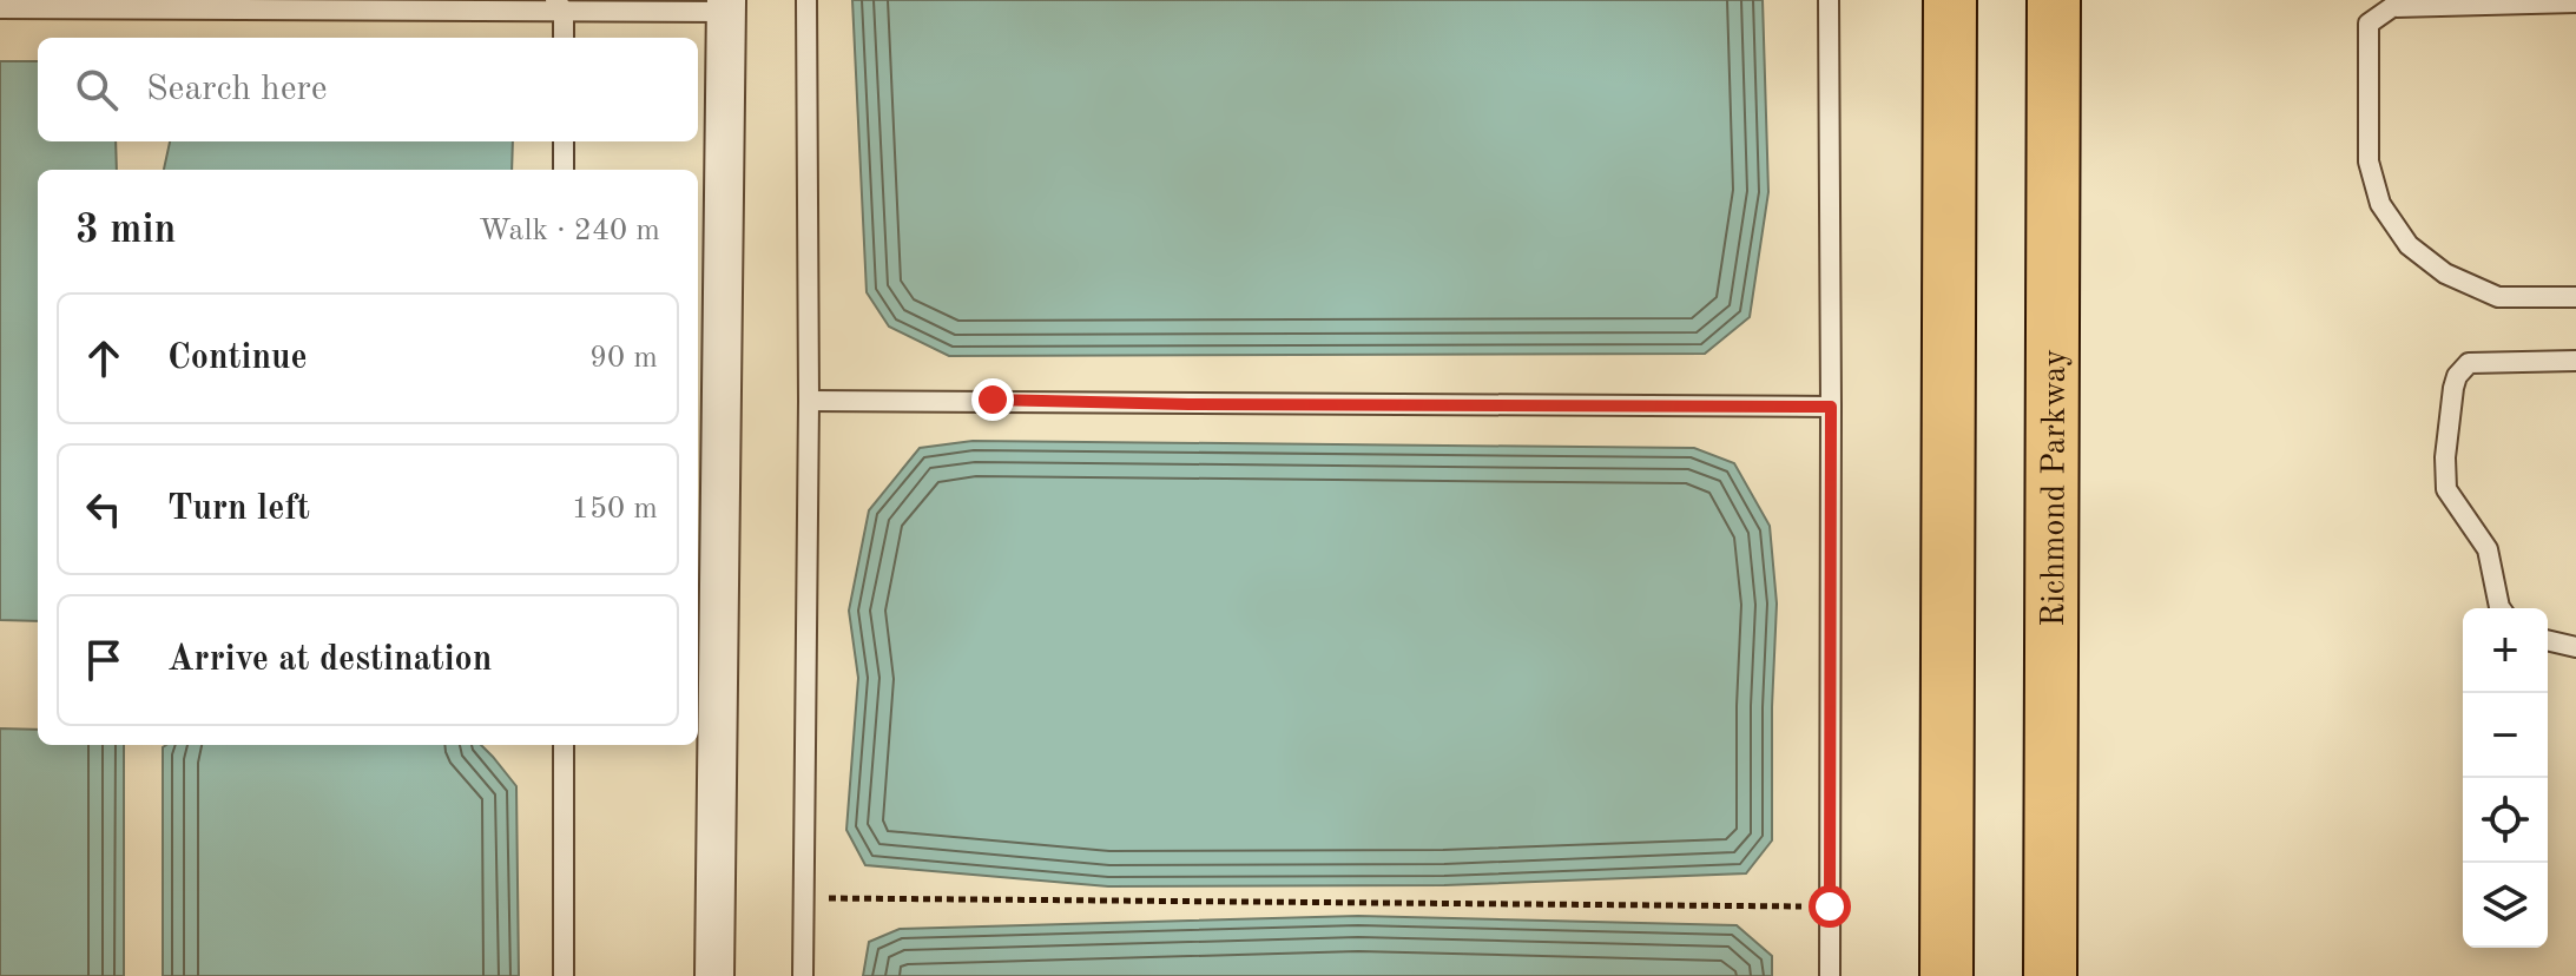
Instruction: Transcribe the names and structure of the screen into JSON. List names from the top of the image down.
{
  "streets": {
    "highway": ["Richmond Parkway"]
  },
  "page": {
    "search": "Search here",
    "heading": ["3 min", "Walk · 240 m"],
    "list": [
      ["Continue", "90 m"],
      ["Turn left", "150 m"],
      "Arrive at destination"
    ],
    "map_buttons": ["+", "−"]
  }
}
